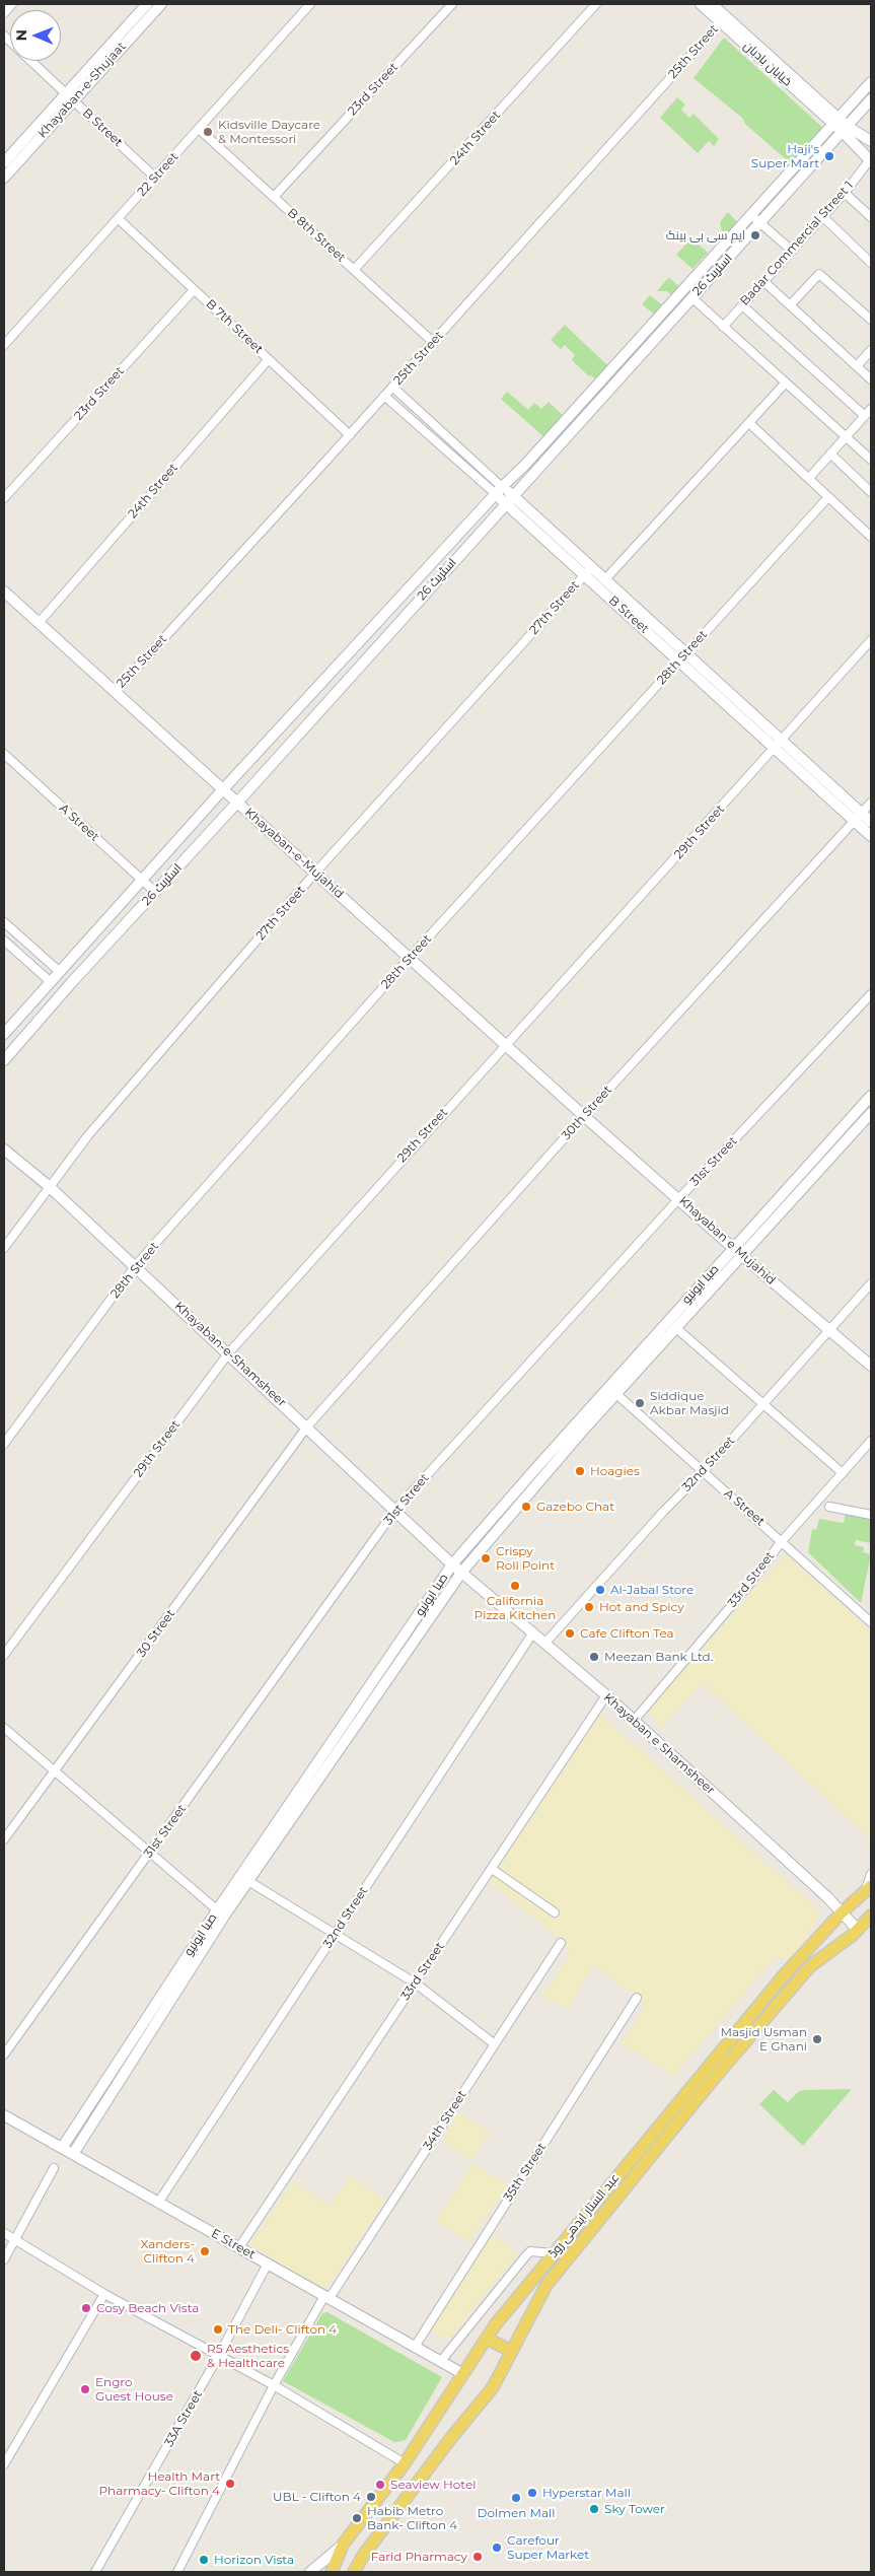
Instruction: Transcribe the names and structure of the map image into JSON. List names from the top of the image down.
{
  "streets": {
    "main road": [
      "خیابان بادبان",
      "Khayaban-e-Shujaat",
      "B Street",
      "اسٹریٹ 26",
      "Khayaban-e-Mujahid",
      "Khayaban e Mujahid",
      "صبا ایونیو",
      "Khayaban-e-Shamsheer",
      "Khayaban e Shamsheer",
      "عبد الستار ایدھی روڈ",
      "E Street"
    ],
    "street": [
      "25th Street",
      "23rd Street",
      "24th Street",
      "22 Street",
      "B 8th Street",
      "Badar Commercial Street 1",
      "B 7th Street",
      "27th Street",
      "28th Street",
      "A Street",
      "29th Street",
      "30th Street",
      "31st Street",
      "32nd Street",
      "33rd Street",
      "30 Street",
      "34th Street",
      "35th Street",
      "33A Street"
    ]
  },
  "crossings": [
    ["25th Street", "خیابان بادبان"],
    ["25th Street", "B Street"],
    ["25th Street", "B 8th Street"],
    ["25th Street", "B 7th Street"],
    ["25th Street", "Khayaban-e-Mujahid"],
    ["خیابان بادبان", "اسٹریٹ 26"],
    ["23rd Street", "B 8th Street"],
    ["23rd Street", "B 7th Street"],
    ["Khayaban-e-Shujaat", "B Street"],
    ["B Street", "22 Street"],
    ["B Street", "اسٹریٹ 26"],
    ["B Street", "27th Street"],
    ["B Street", "28th Street"],
    ["B Street", "29th Street"],
    ["B Street", "30th Street"],
    ["24th Street", "B 8th Street"],
    ["24th Street", "B 7th Street"],
    ["24th Street", "Khayaban-e-Mujahid"],
    ["22 Street", "B 8th Street"],
    ["22 Street", "B 7th Street"],
    ["اسٹریٹ 26", "A Street"],
    ["اسٹریٹ 26", "Khayaban-e-Mujahid"],
    ["27th Street", "Khayaban-e-Mujahid"],
    ["27th Street", "Khayaban-e-Shamsheer"],
    ["28th Street", "Khayaban-e-Mujahid"],
    ["28th Street", "Khayaban-e-Shamsheer"],
    ["A Street", "صبا ایونیو"],
    ["A Street", "32nd Street"],
    ["A Street", "33rd Street"],
    ["29th Street", "Khayaban-e-Mujahid"],
    ["29th Street", "Khayaban-e-Shamsheer"],
    ["Khayaban-e-Mujahid", "30th Street"],
    ["Khayaban-e-Mujahid", "Khayaban e Mujahid"],
    ["30th Street", "Khayaban e Mujahid"],
    ["30th Street", "Khayaban-e-Shamsheer"],
    ["30th Street", "30 Street"],
    ["31st Street", "Khayaban e Mujahid"],
    ["31st Street", "Khayaban-e-Shamsheer"],
    ["Khayaban e Mujahid", "صبا ایونیو"],
    ["Khayaban e Mujahid", "32nd Street"],
    ["صبا ایونیو", "Khayaban-e-Shamsheer"],
    ["صبا ایونیو", "Khayaban e Shamsheer"],
    ["صبا ایونیو", "E Street"],
    ["Khayaban-e-Shamsheer", "30 Street"],
    ["Khayaban-e-Shamsheer", "Khayaban e Shamsheer"],
    ["32nd Street", "Khayaban e Shamsheer"],
    ["32nd Street", "E Street"],
    ["33rd Street", "Khayaban e Shamsheer"],
    ["33rd Street", "E Street"],
    ["Khayaban e Shamsheer", "عبد الستار ایدھی روڈ"],
    ["34th Street", "E Street"],
    ["35th Street", "E Street"],
    ["عبد الستار ایدھی روڈ", "E Street"],
    ["E Street", "33A Street"]
  ],
  "places": [
    "Kidsville Daycare & Montessori",
    "Haji's Super Mart",
    "ایم سی بی بینک",
    "Siddique Akbar Masjid",
    "Hoagies",
    "Gazebo Chat",
    "Crispy Roll Point",
    "California Pizza Kitchen",
    "Al-Jabal Store",
    "Hot and Spicy",
    "Cafe Clifton Tea",
    "Meezan Bank Ltd.",
    "Masjid Usman E Ghani",
    "Xanders- Clifton 4",
    "Cosy Beach Vista",
    "The Deli- Clifton 4",
    "R5 Aesthetics & Healthcare",
    "Engro Guest House",
    "Health Mart Pharmacy- Clifton 4",
    "Seaview Hotel",
    "Hyperstar Mall",
    "UBL - Clifton 4",
    "Dolmen Mall",
    "Sky Tower",
    "Habib Metro Bank- Clifton 4",
    "Carefour Super Market",
    "Farid Pharmacy",
    "Horizon Vista"
  ],
  "north": "left"
}
